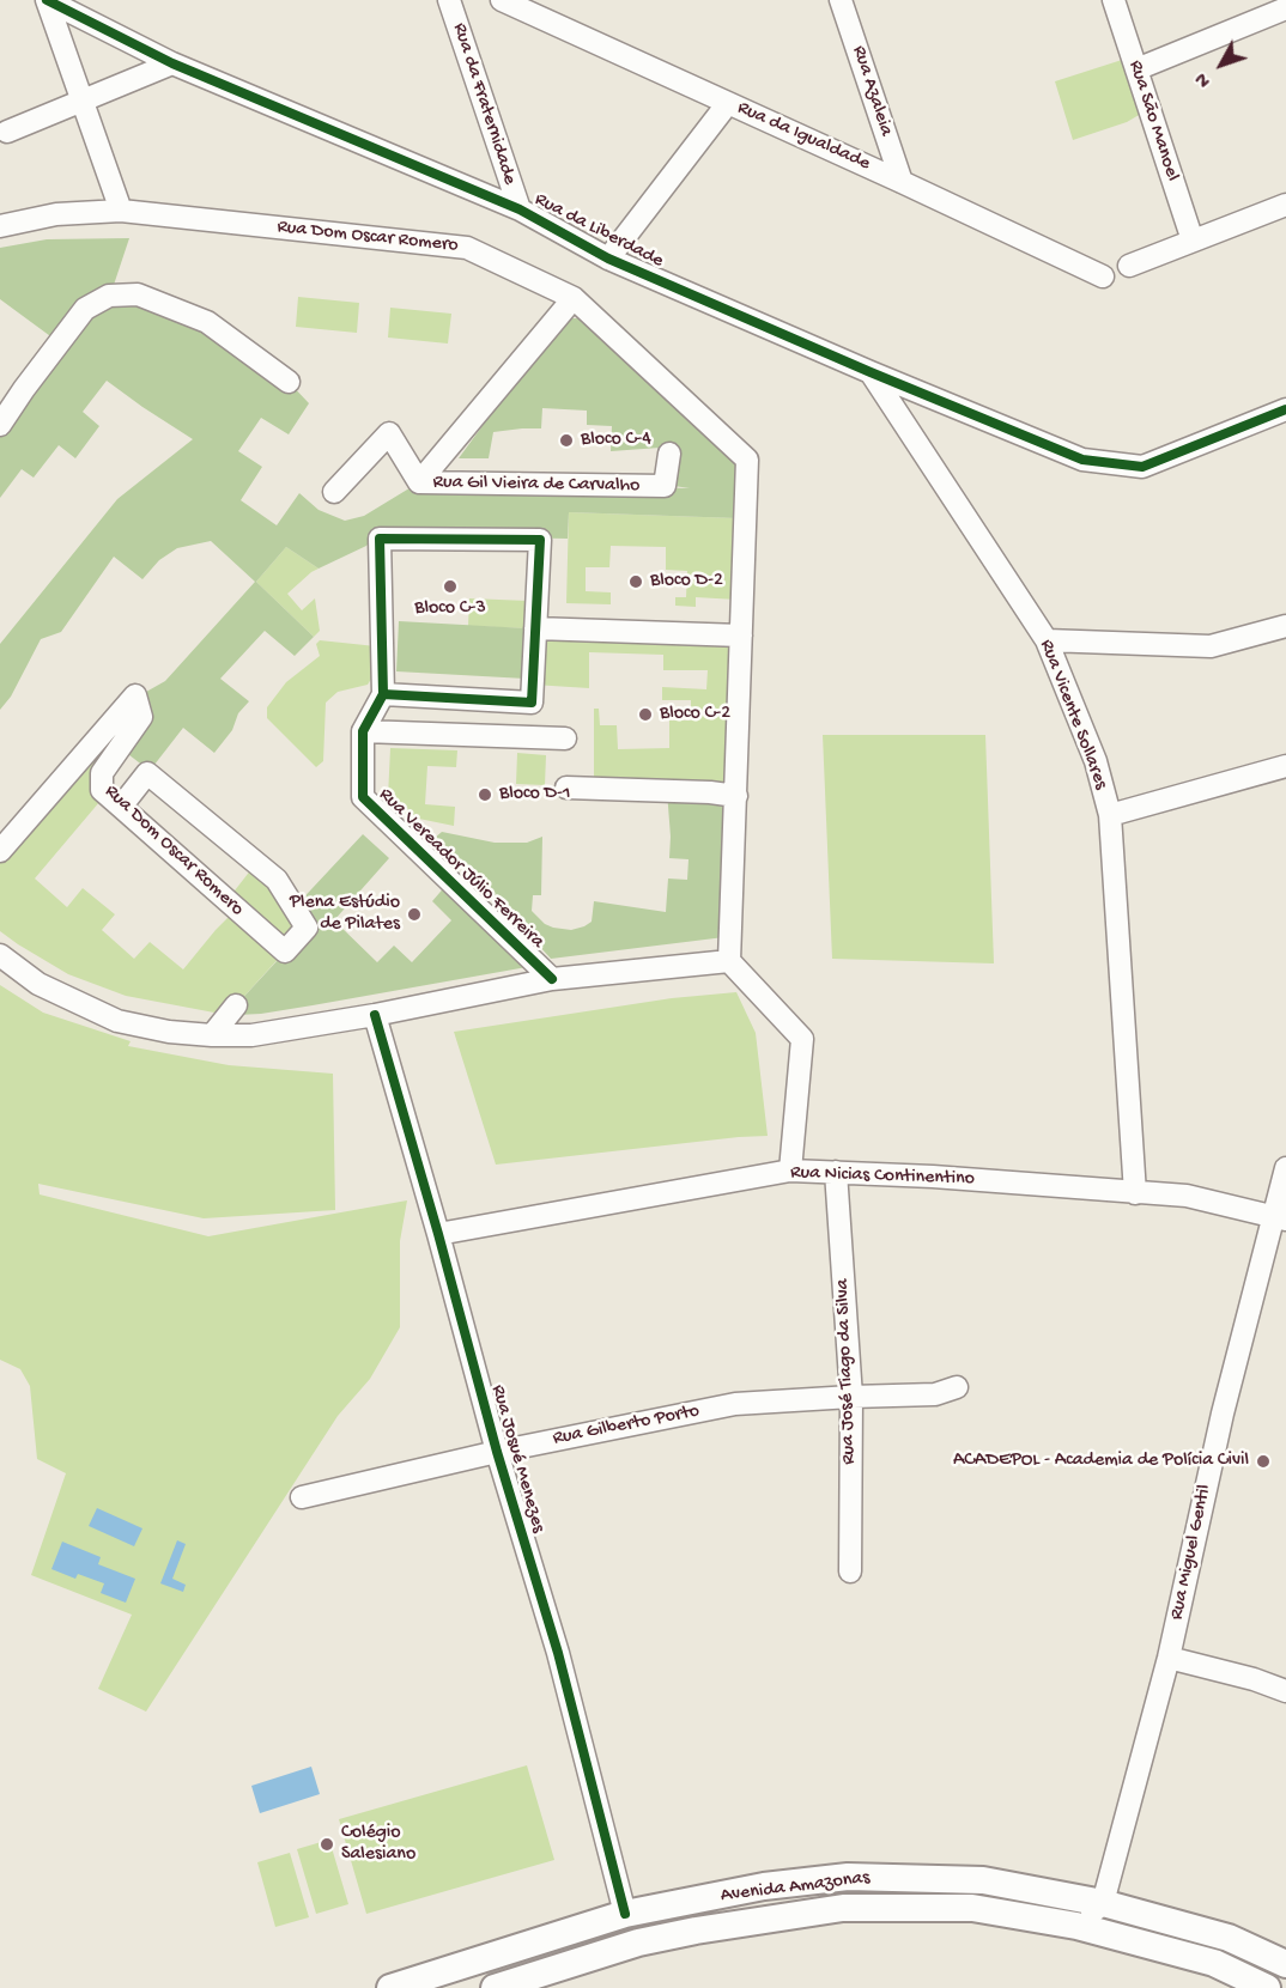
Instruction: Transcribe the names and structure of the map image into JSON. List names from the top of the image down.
{
  "streets": {
    "main road": ["Avenida Amazonas"],
    "street": [
      "Rua Azaleia",
      "Rua da Fraternidade",
      "Rua São Manoel",
      "Rua da Igualdade",
      "Rua da Liberdade",
      "Rua Dom Oscar Romero",
      "Rua Gil Vieira de Carvalho",
      "Rua Vicente Sollares",
      "Rua Vereador Júlio Ferreira",
      "Rua Nicias Continentino",
      "Rua José Tiago da Silva",
      "Rua Gilberto Porto",
      "Rua Josué Menezes",
      "Rua Miguel Gentil"
    ]
  },
  "crossings": [
    ["Rua Azaleia", "Rua da Igualdade"],
    ["Rua da Fraternidade", "Rua da Liberdade"],
    ["Rua da Liberdade", "Rua Vicente Sollares"],
    ["Rua Dom Oscar Romero", "Rua Gil Vieira de Carvalho"],
    ["Rua Vicente Sollares", "Rua Nicias Continentino"],
    ["Rua Nicias Continentino", "Rua José Tiago da Silva"],
    ["Rua Nicias Continentino", "Rua Josué Menezes"],
    ["Rua Nicias Continentino", "Rua Miguel Gentil"],
    ["Rua José Tiago da Silva", "Rua Gilberto Porto"],
    ["Rua Gilberto Porto", "Rua Josué Menezes"],
    ["Rua Josué Menezes", "Avenida Amazonas"],
    ["Rua Miguel Gentil", "Avenida Amazonas"]
  ],
  "places": [
    "Bloco C-4",
    "Bloco D-2",
    "Bloco C-3",
    "Bloco C-2",
    "Bloco D-1",
    "Plena Estúdio de Pilates",
    "ACADEPOL - Academia de Polícia Civil",
    "Colégio Salesiano"
  ],
  "north": "bottom left"
}
